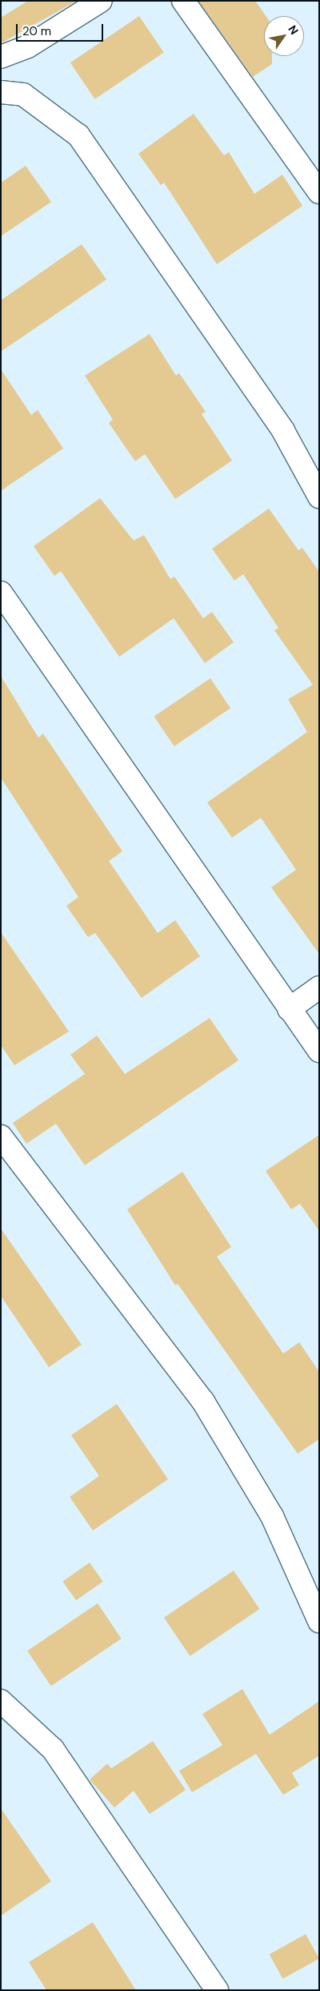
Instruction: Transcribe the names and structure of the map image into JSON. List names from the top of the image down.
{
  "scale_bar": "20 m",
  "north": "top right"
}
